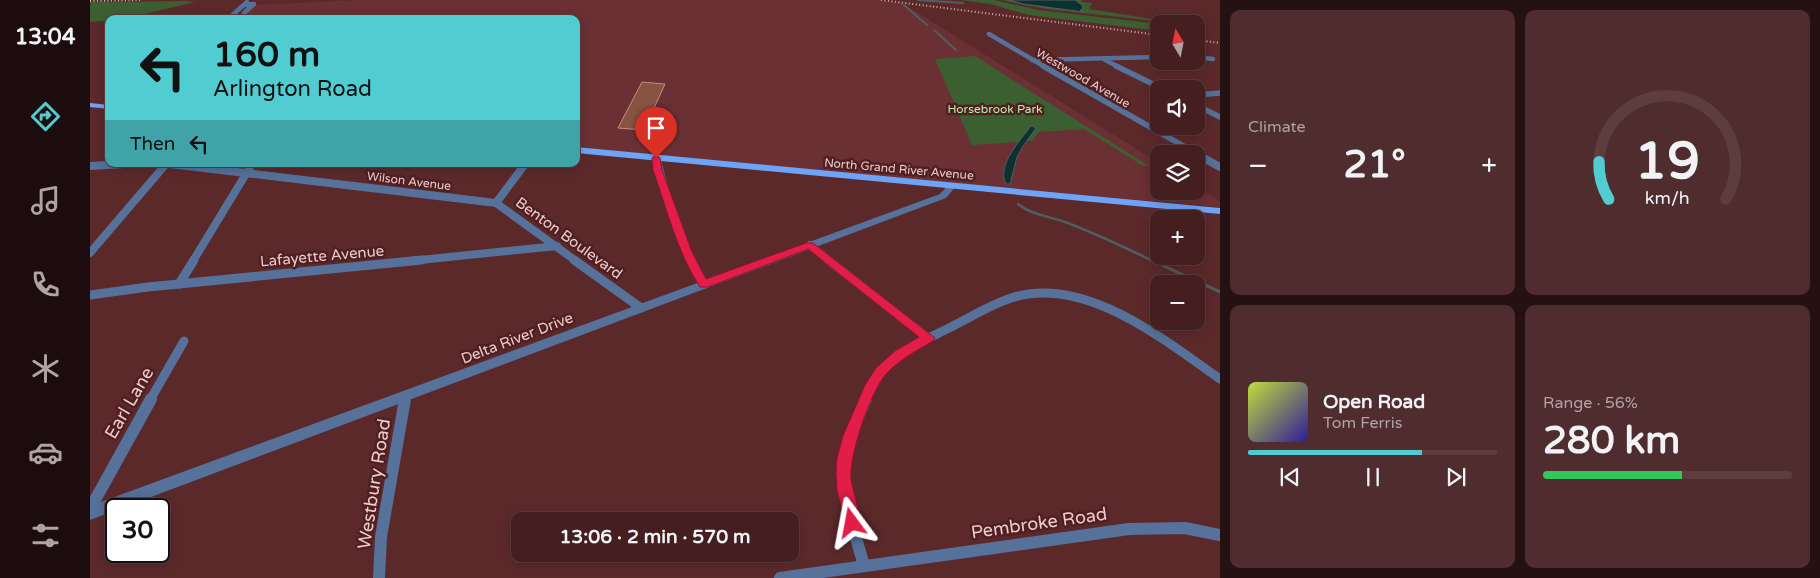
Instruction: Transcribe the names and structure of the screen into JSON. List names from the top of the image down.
{
  "streets": {
    "main road": ["North Grand River Avenue"],
    "street": [
      "Westwood Avenue",
      "Wilson Avenue",
      "Benton Boulevard",
      "Lafayette Avenue",
      "Delta River Drive",
      "Earl Lane",
      "Westbury Road",
      "Pembroke Road"
    ]
  },
  "crossings": [
    ["North Grand River Avenue", "Delta River Drive"],
    ["Wilson Avenue", "Benton Boulevard"],
    ["Benton Boulevard", "Lafayette Avenue"],
    ["Benton Boulevard", "Delta River Drive"],
    ["Delta River Drive", "Earl Lane"],
    ["Delta River Drive", "Westbury Road"]
  ],
  "parks": ["Horsebrook Park"],
  "north": "top",
  "page": {
    "tabs": "13:04",
    "tile": [
      "Climate",
      ["Range · 56%", "280 km"]
    ],
    "map_buttons": ["+", "−"],
    "turn": ["160 m", "Arlington Road"],
    "then": "Then",
    "heat": ["−", "21°", "+"],
    "song": ["Open Road", "Tom Ferris"],
    "limit": "30",
    "trip": "13:06 · 2 min · 570 m",
    "gauge": ["19", "km/h"]
  }
}
